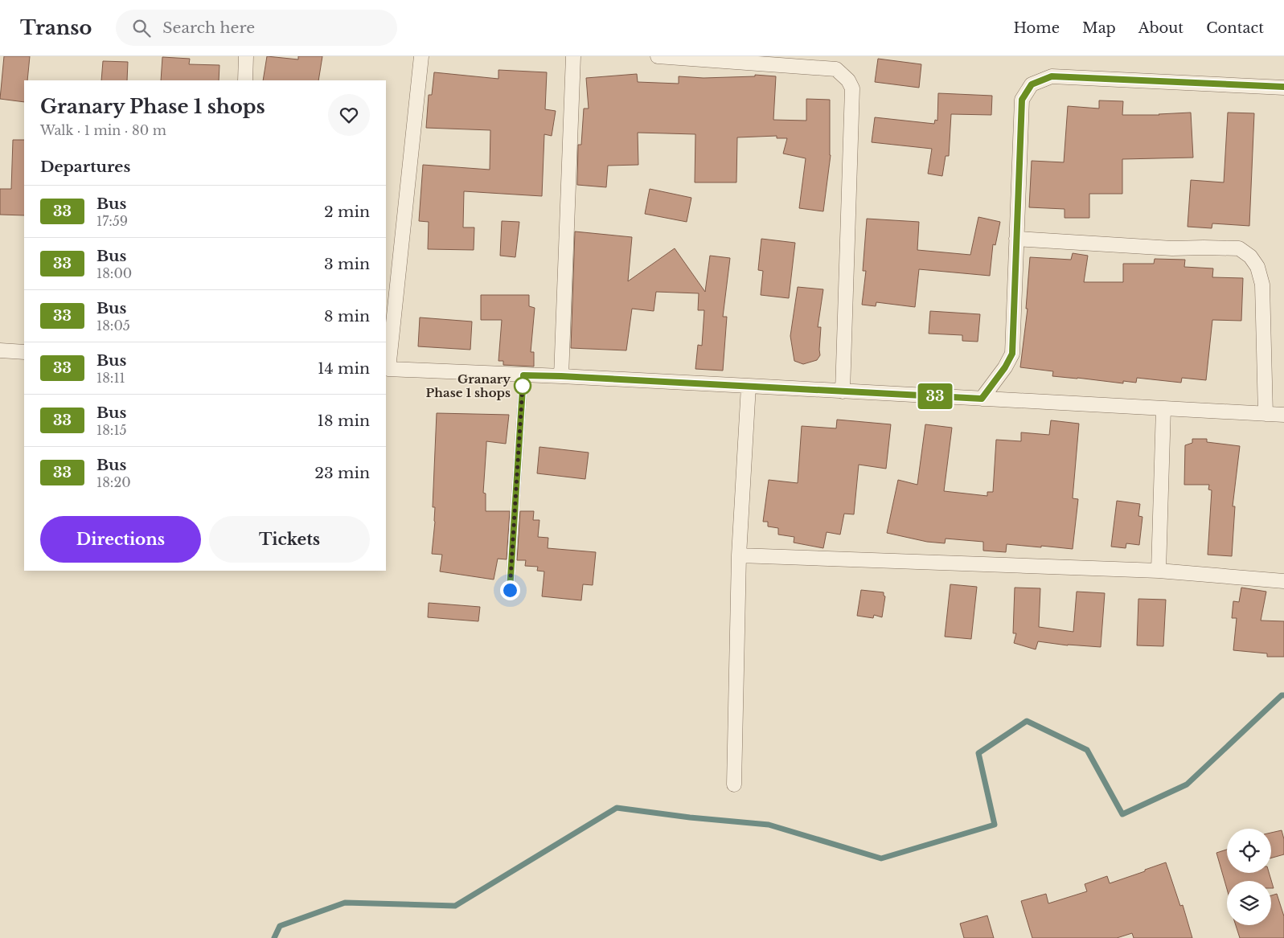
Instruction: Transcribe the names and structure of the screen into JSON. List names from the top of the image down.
{
  "places": ["Granary Phase 1 shops"],
  "lines": ["bus line 33"],
  "page": {
    "header": "Transo",
    "search": "Search here",
    "nav": [
      "Home",
      "Map",
      "About",
      "Contact"
    ],
    "on_map": "33",
    "heading": [
      ["Granary Phase 1 shops", "Walk · 1 min · 80 m"],
      "Departures"
    ],
    "list": [
      {
        "mark": "33",
        "name": "Bus",
        "note": "17:59",
        "value": "2 min"
      },
      {
        "mark": "33",
        "name": "Bus",
        "note": "18:00",
        "value": "3 min"
      },
      {
        "mark": "33",
        "name": "Bus",
        "note": "18:05",
        "value": "8 min"
      },
      {
        "mark": "33",
        "name": "Bus",
        "note": "18:11",
        "value": "14 min"
      },
      {
        "mark": "33",
        "name": "Bus",
        "note": "18:15",
        "value": "18 min"
      },
      {
        "mark": "33",
        "name": "Bus",
        "note": "18:20",
        "value": "23 min"
      }
    ],
    "buttons": ["Directions", "Tickets"]
  }
}
